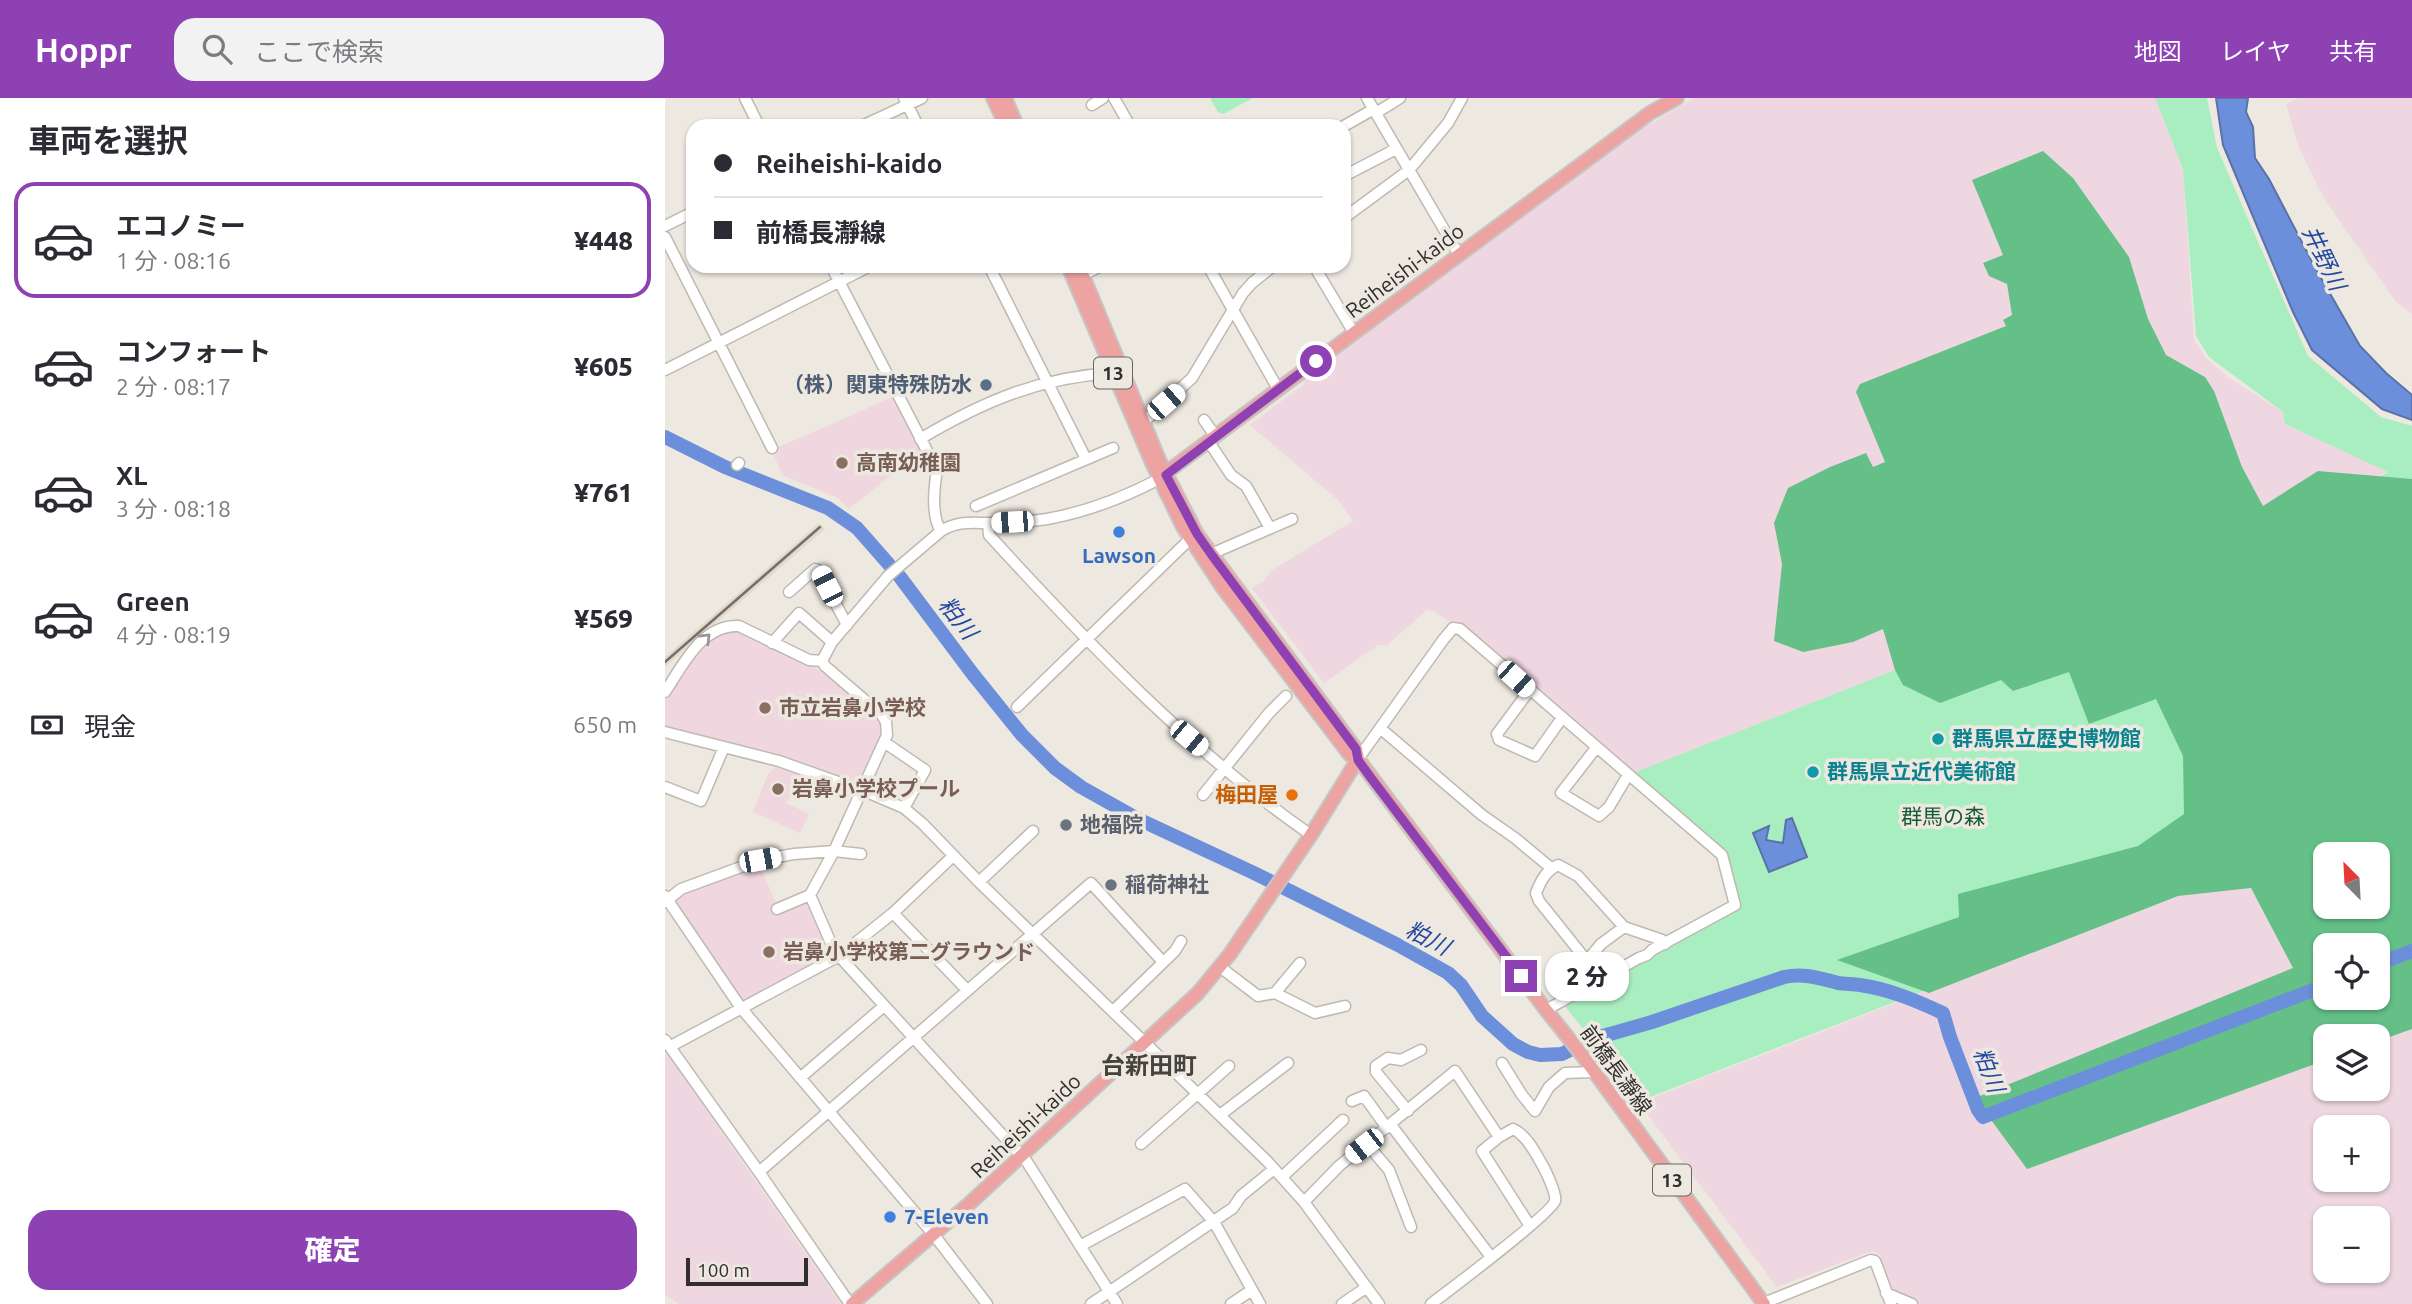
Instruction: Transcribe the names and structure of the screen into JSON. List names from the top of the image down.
{
  "streets": {
    "main road": ["Reiheishi-kaido", "13", "前橋長瀞線"]
  },
  "crossings": [
    ["Reiheishi-kaido", "前橋長瀞線"]
  ],
  "districts": ["台新田町"],
  "water": ["井野川", "粕川"],
  "parks": ["群馬の森"],
  "places": [
    "（株）関東特殊防水",
    "高南幼稚園",
    "Lawson",
    "市立岩鼻小学校",
    "群馬県立歴史博物館",
    "群馬県立近代美術館",
    "岩鼻小学校プール",
    "梅田屋",
    "地福院",
    "稲荷神社",
    "岩鼻小学校第二グラウンド",
    "7-Eleven"
  ],
  "scale_bar": "100 m",
  "north": "top left",
  "page": {
    "header": "Hoppr",
    "search": "ここで検索",
    "nav": ["地図", "レイヤ", "共有"],
    "heading": "車両を選択",
    "banner": ["Reiheishi-kaido", "前橋長瀞線"],
    "list": [
      {
        "name": "エコノミー",
        "note": "1 分 · 08:16",
        "value": "¥448"
      },
      {
        "name": "コンフォート",
        "note": "2 分 · 08:17",
        "value": "¥605"
      },
      {
        "name": "XL",
        "note": "3 分 · 08:18",
        "value": "¥761"
      },
      {
        "name": "Green",
        "note": "4 分 · 08:19",
        "value": "¥569"
      }
    ],
    "pay": ["現金", "650 m"],
    "map_buttons": ["+", "−"],
    "bubble": "2 分",
    "buttons": "確定",
    "scale": "100 m"
  }
}
